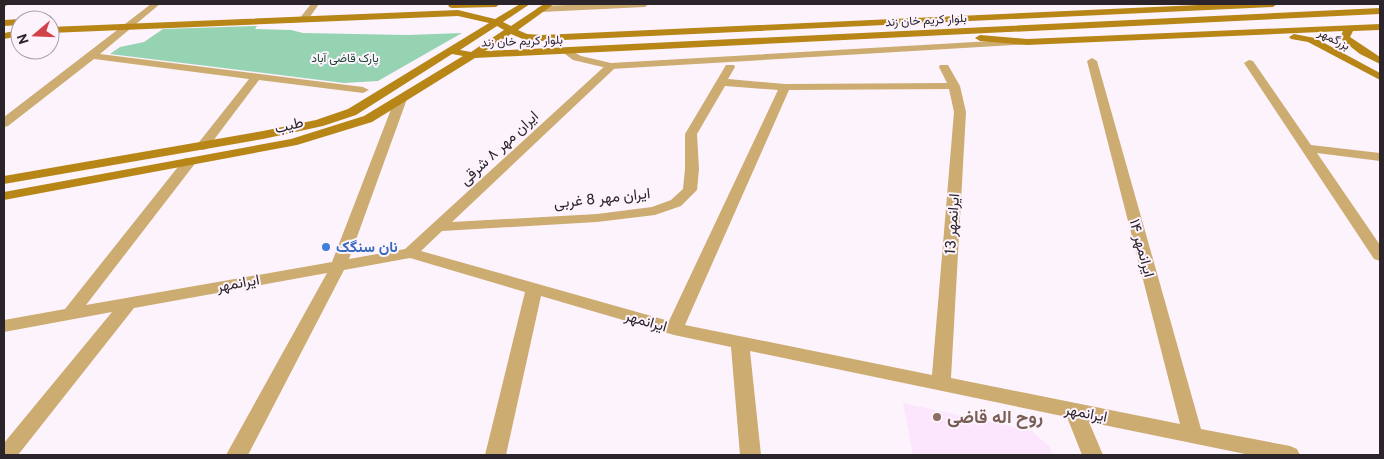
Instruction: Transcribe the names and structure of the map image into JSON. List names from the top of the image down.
{
  "streets": {
    "main road": ["بلوار کریم خان زند", "بزرگمهر", "طیب"],
    "street": [
      "ایران مهر ٨ شرقی",
      "ایران مهر 8 غربی",
      "ایرانمهر 13",
      "ایرانمهر ۱۴",
      "ایرانمهر"
    ]
  },
  "crossings": [
    ["بلوار کریم خان زند", "طیب"],
    ["ایران مهر ٨ شرقی", "ایران مهر 8 غربی"],
    ["ایران مهر ٨ شرقی", "ایرانمهر"],
    ["ایرانمهر 13", "ایرانمهر"],
    ["ایرانمهر ۱۴", "ایرانمهر"]
  ],
  "parks": ["پارک قاضی آباد"],
  "places": ["نان سنگک", "روح اله قاضی"],
  "north": "left"
}
